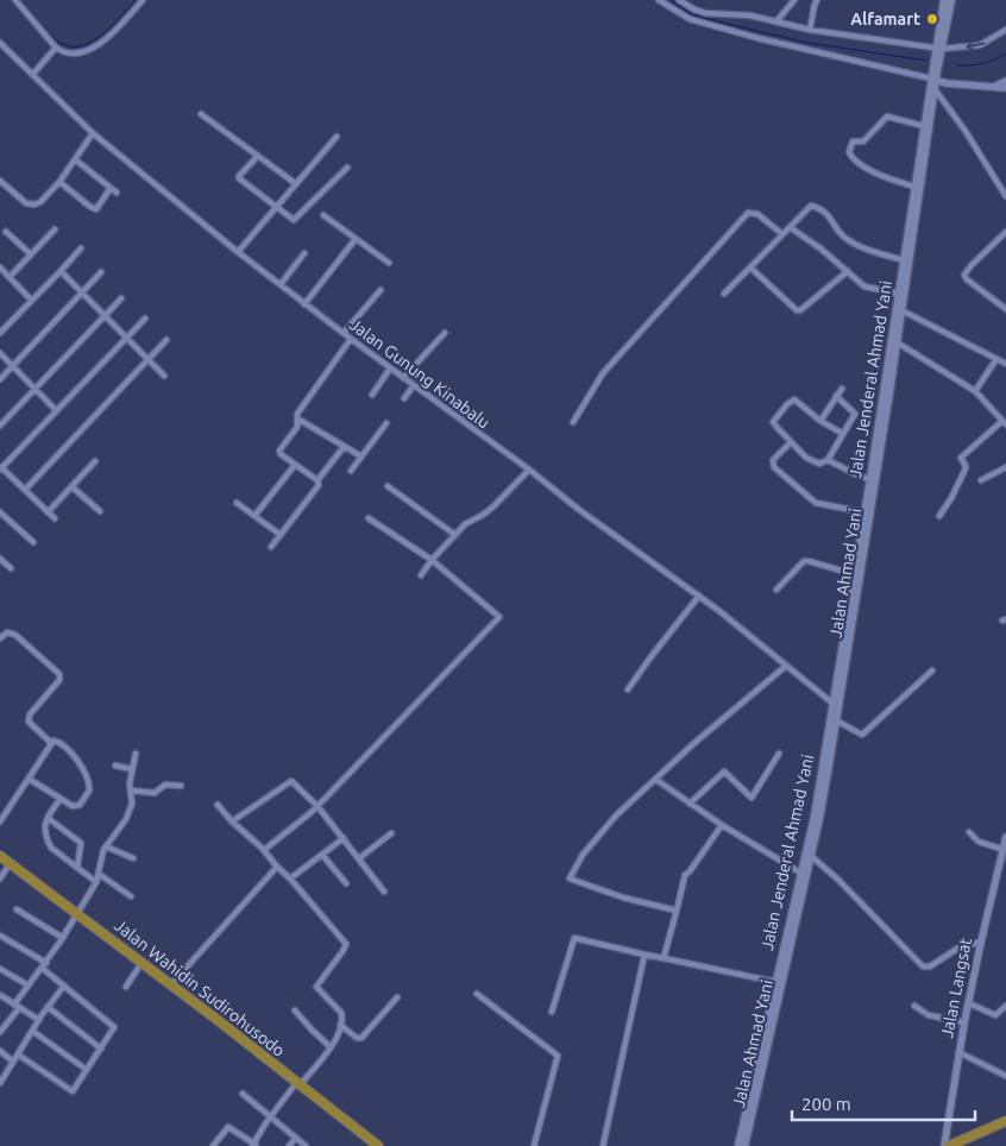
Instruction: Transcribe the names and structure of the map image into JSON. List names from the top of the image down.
{
  "streets": {
    "highway": ["Jalan Wahidin Sudirohusodo"],
    "main road": ["Jalan Jenderal Ahmad Yani", "Jalan Ahmad Yani"],
    "street": ["Jalan Gunung Kinabalu", "Jalan Langsat"]
  },
  "crossings": [
    ["Jalan Gunung Kinabalu", "Jalan Jenderal Ahmad Yani"],
    ["Jalan Gunung Kinabalu", "Jalan Ahmad Yani"],
    ["Jalan Jenderal Ahmad Yani", "Jalan Ahmad Yani"]
  ],
  "places": ["Alfamart"],
  "scale_bar": "200 m"
}
